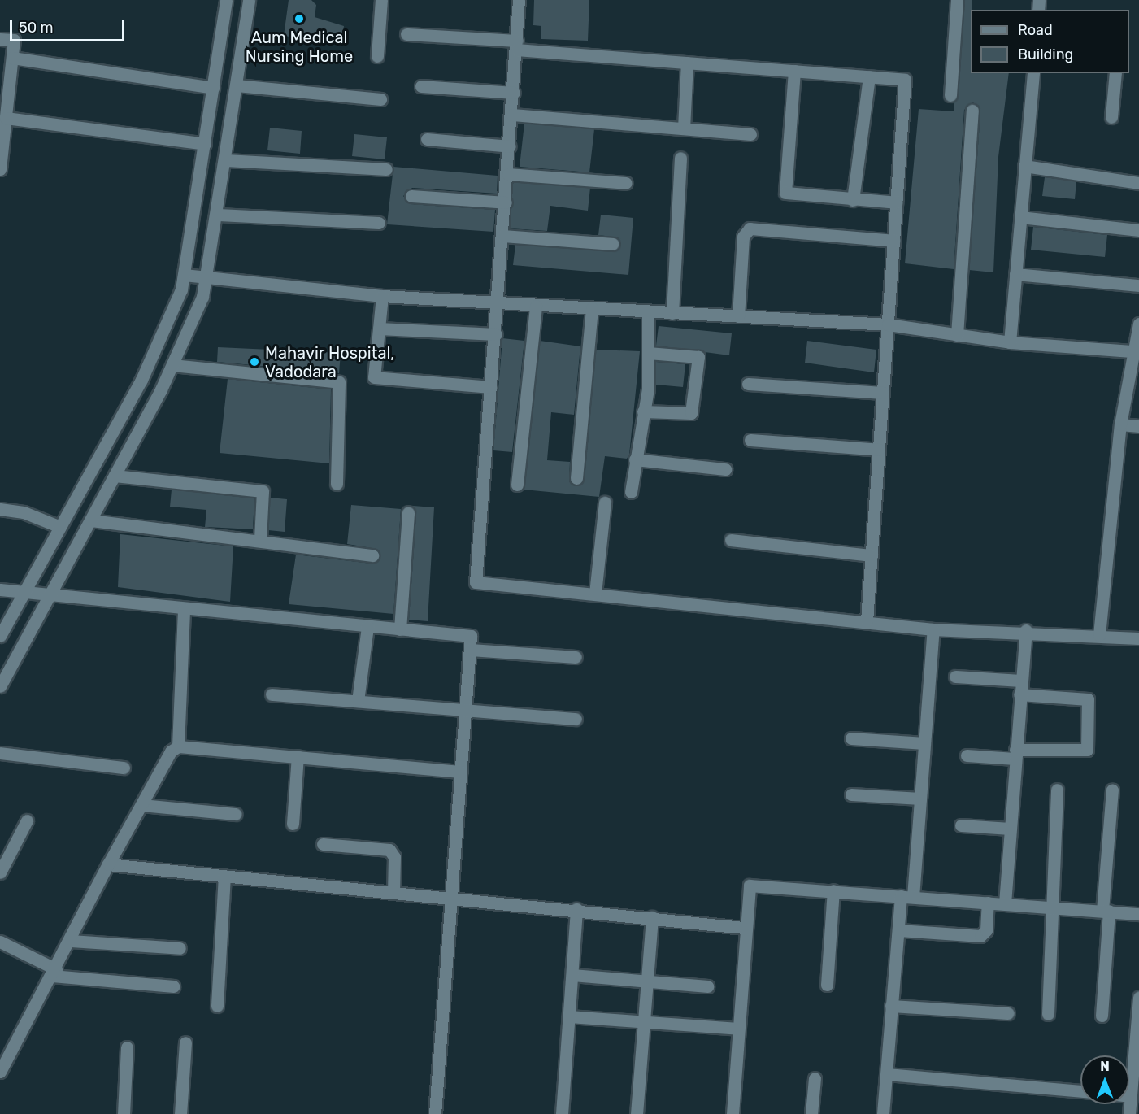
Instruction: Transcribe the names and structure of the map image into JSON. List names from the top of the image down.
{
  "places": ["Aum Medical Nursing Home", "Mahavir Hospital, Vadodara"],
  "legend": ["Road", "Building"],
  "scale_bar": "50 m",
  "north": "top"
}
